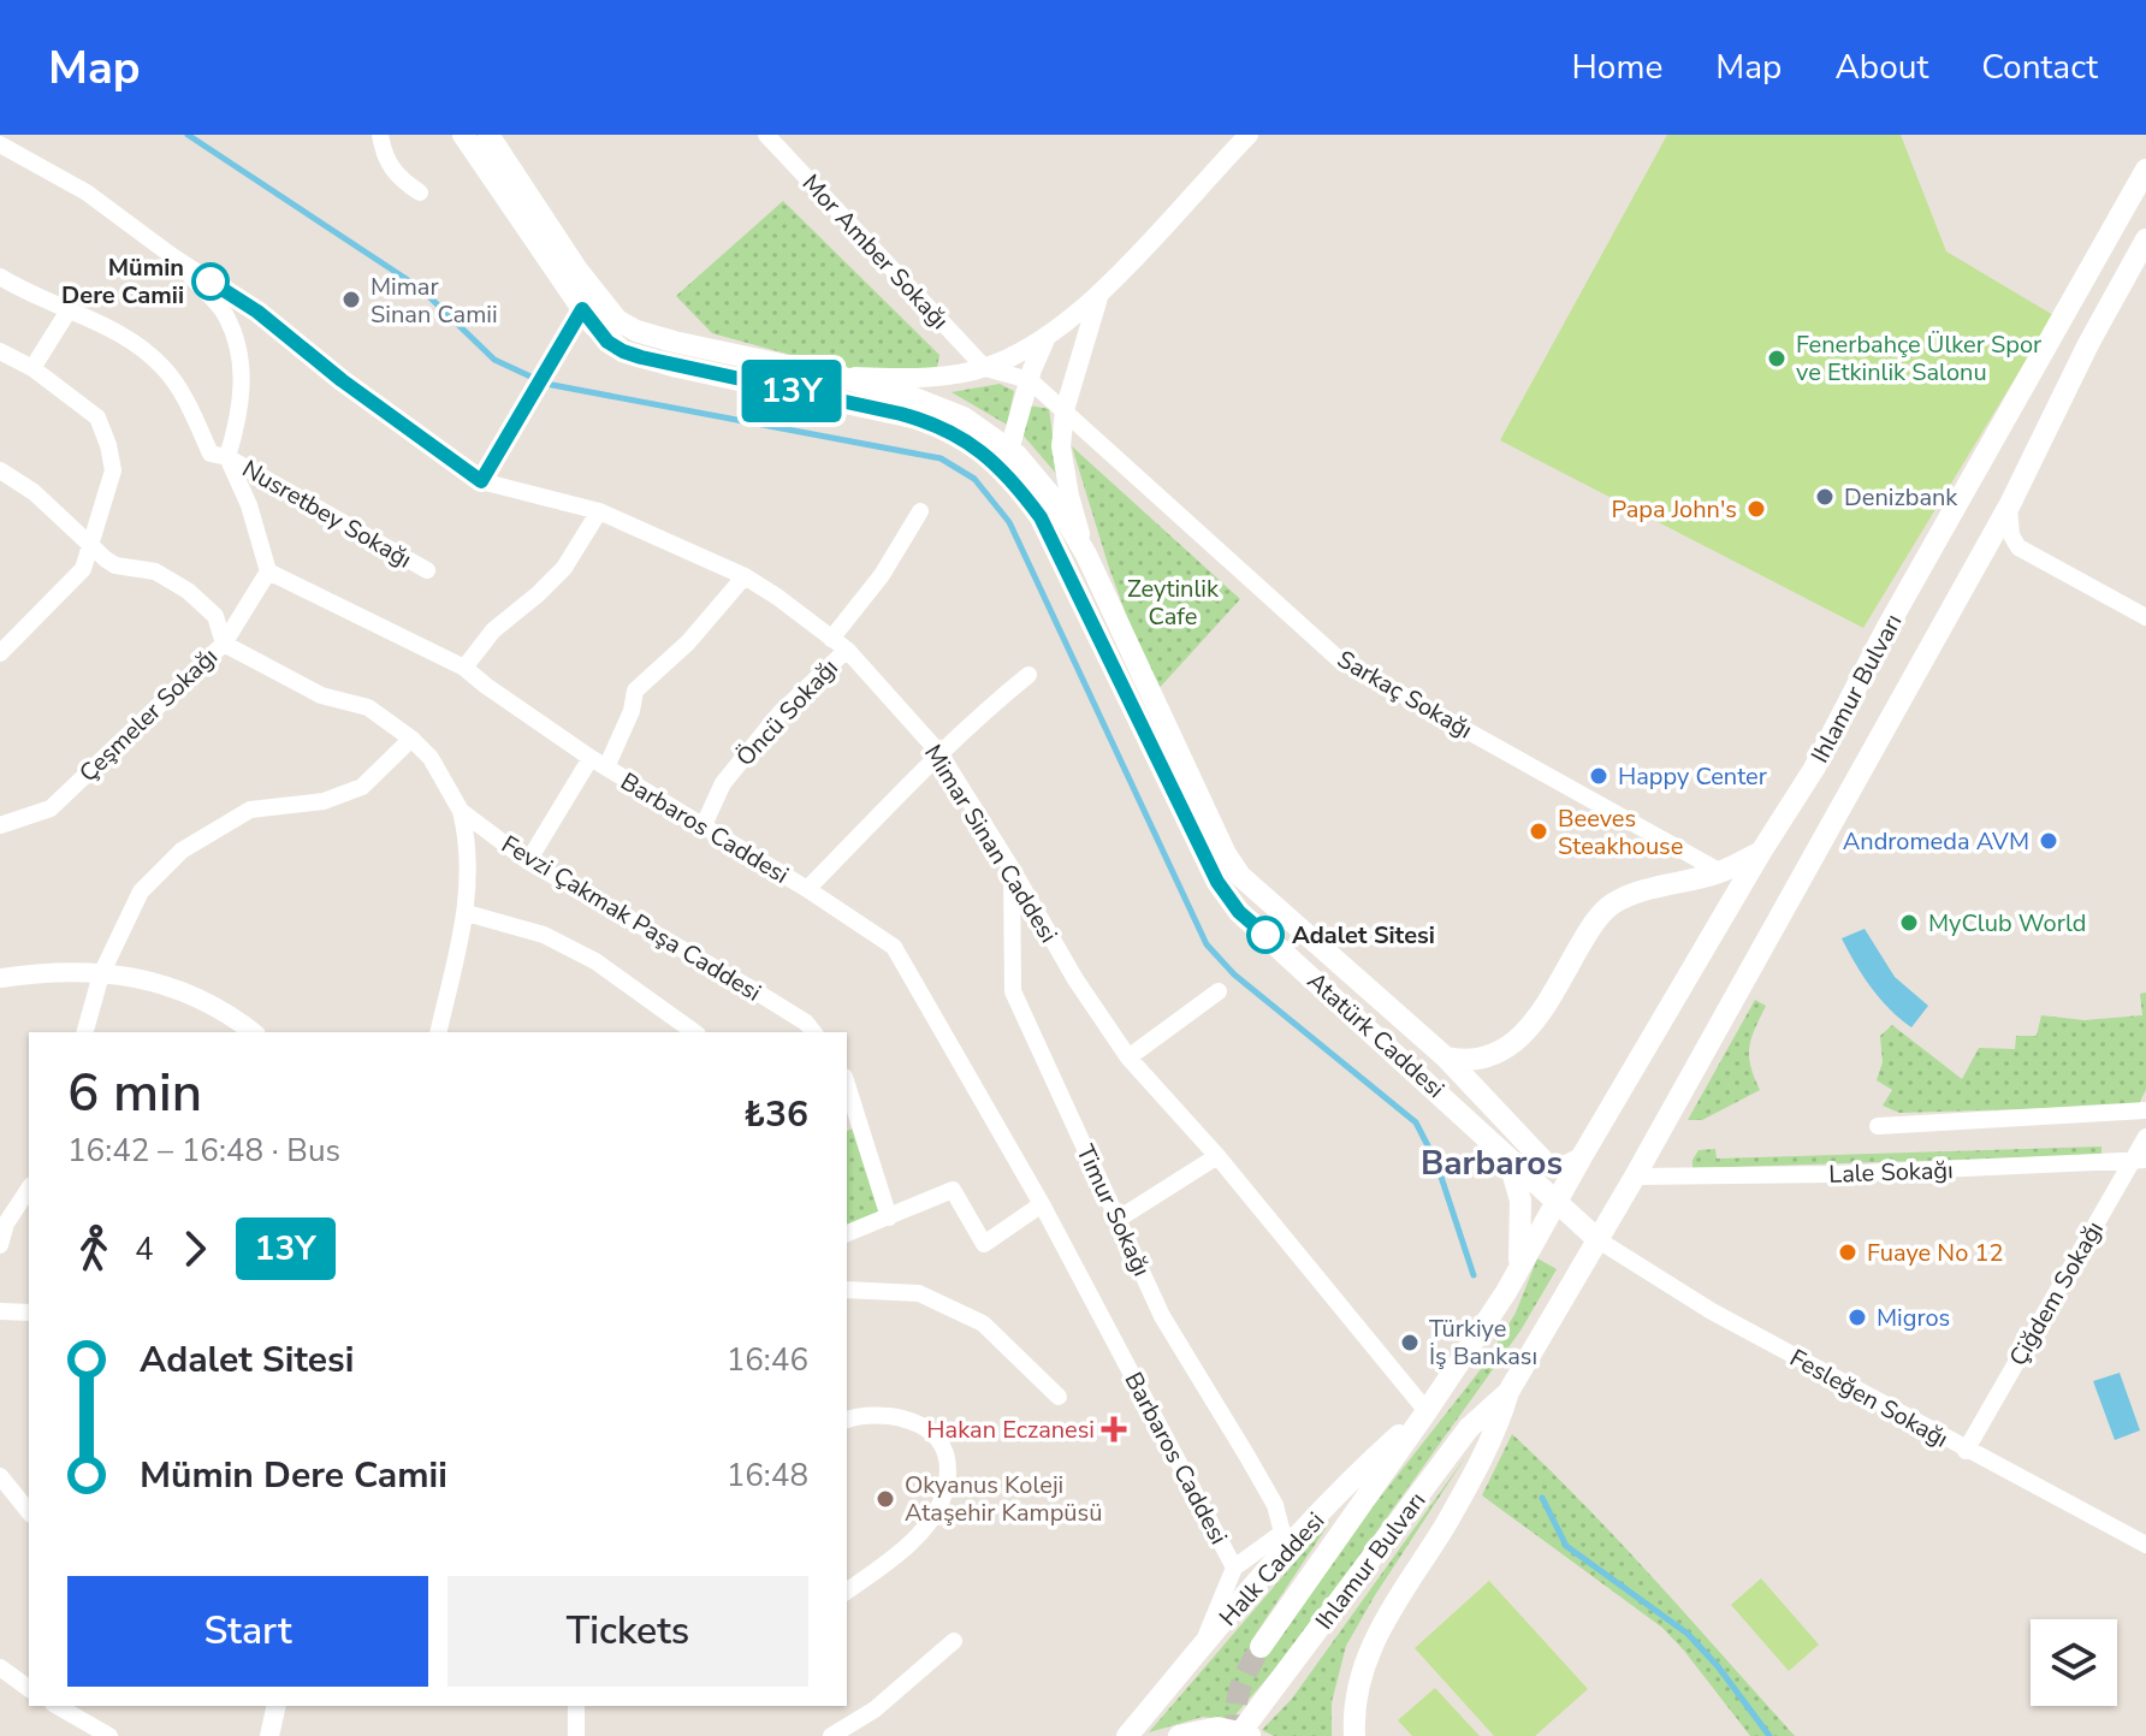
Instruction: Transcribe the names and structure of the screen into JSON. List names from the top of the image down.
{
  "streets": {
    "main road": ["Ihlamur Bulvarı", "Atatürk Caddesi", "Halk Caddesi"],
    "street": [
      "Mor Amber Sokağı",
      "Nusretbey Sokağı",
      "Sarkaç Sokağı",
      "Öncü Sokağı",
      "Çeşmeler Sokağı",
      "Barbaros Caddesi",
      "Mimar Sinan Caddesi",
      "Fevzi Çakmak Paşa Caddesi",
      "Lale Sokağı",
      "Timur Sokağı",
      "Çiğdem Sokağı",
      "Fesleğen Sokağı"
    ]
  },
  "crossings": [
    ["Mor Amber Sokağı", "Sarkaç Sokağı"],
    ["Ihlamur Bulvarı", "Atatürk Caddesi"],
    ["Ihlamur Bulvarı", "Lale Sokağı"],
    ["Ihlamur Bulvarı", "Fesleğen Sokağı"],
    ["Öncü Sokağı", "Barbaros Caddesi"],
    ["Öncü Sokağı", "Mimar Sinan Caddesi"],
    ["Çeşmeler Sokağı", "Barbaros Caddesi"],
    ["Çeşmeler Sokağı", "Fevzi Çakmak Paşa Caddesi"],
    ["Mimar Sinan Caddesi", "Timur Sokağı"],
    ["Mimar Sinan Caddesi", "Halk Caddesi"],
    ["Atatürk Caddesi", "Fesleğen Sokağı"],
    ["Lale Sokağı", "Çiğdem Sokağı"],
    ["Timur Sokağı", "Halk Caddesi"],
    ["Çiğdem Sokağı", "Fesleğen Sokağı"]
  ],
  "districts": ["Barbaros"],
  "parks": ["Zeytinlik Cafe"],
  "places": {
    "other": [
      "Mümin Dere Camii",
      "Mimar Sinan Camii",
      "Fenerbahçe Ülker Spor ve Etkinlik Salonu",
      "Denizbank",
      "Papa John's",
      "Happy Center",
      "Beeves Steakhouse",
      "Andromeda AVM",
      "MyClub World",
      "Adalet Sitesi",
      "Fuaye No 12",
      "Migros",
      "Türkiye İş Bankası",
      "Okyanus Koleji Ataşehir Kampüsü"
    ],
    "health": ["Hakan Eczanesi"]
  },
  "lines": ["bus line 13Y"],
  "page": {
    "header": "Map",
    "nav": [
      "Home",
      "Map",
      "About",
      "Contact"
    ],
    "on_map": "13Y",
    "heading": ["6 min", "16:42 – 16:48 · Bus", "₺36"],
    "legs": ["4", "13Y"],
    "list": [
      {
        "name": "Adalet Sitesi",
        "value": "16:46"
      },
      {
        "name": "Mümin Dere Camii",
        "value": "16:48"
      }
    ],
    "buttons": ["Start", "Tickets"]
  }
}
